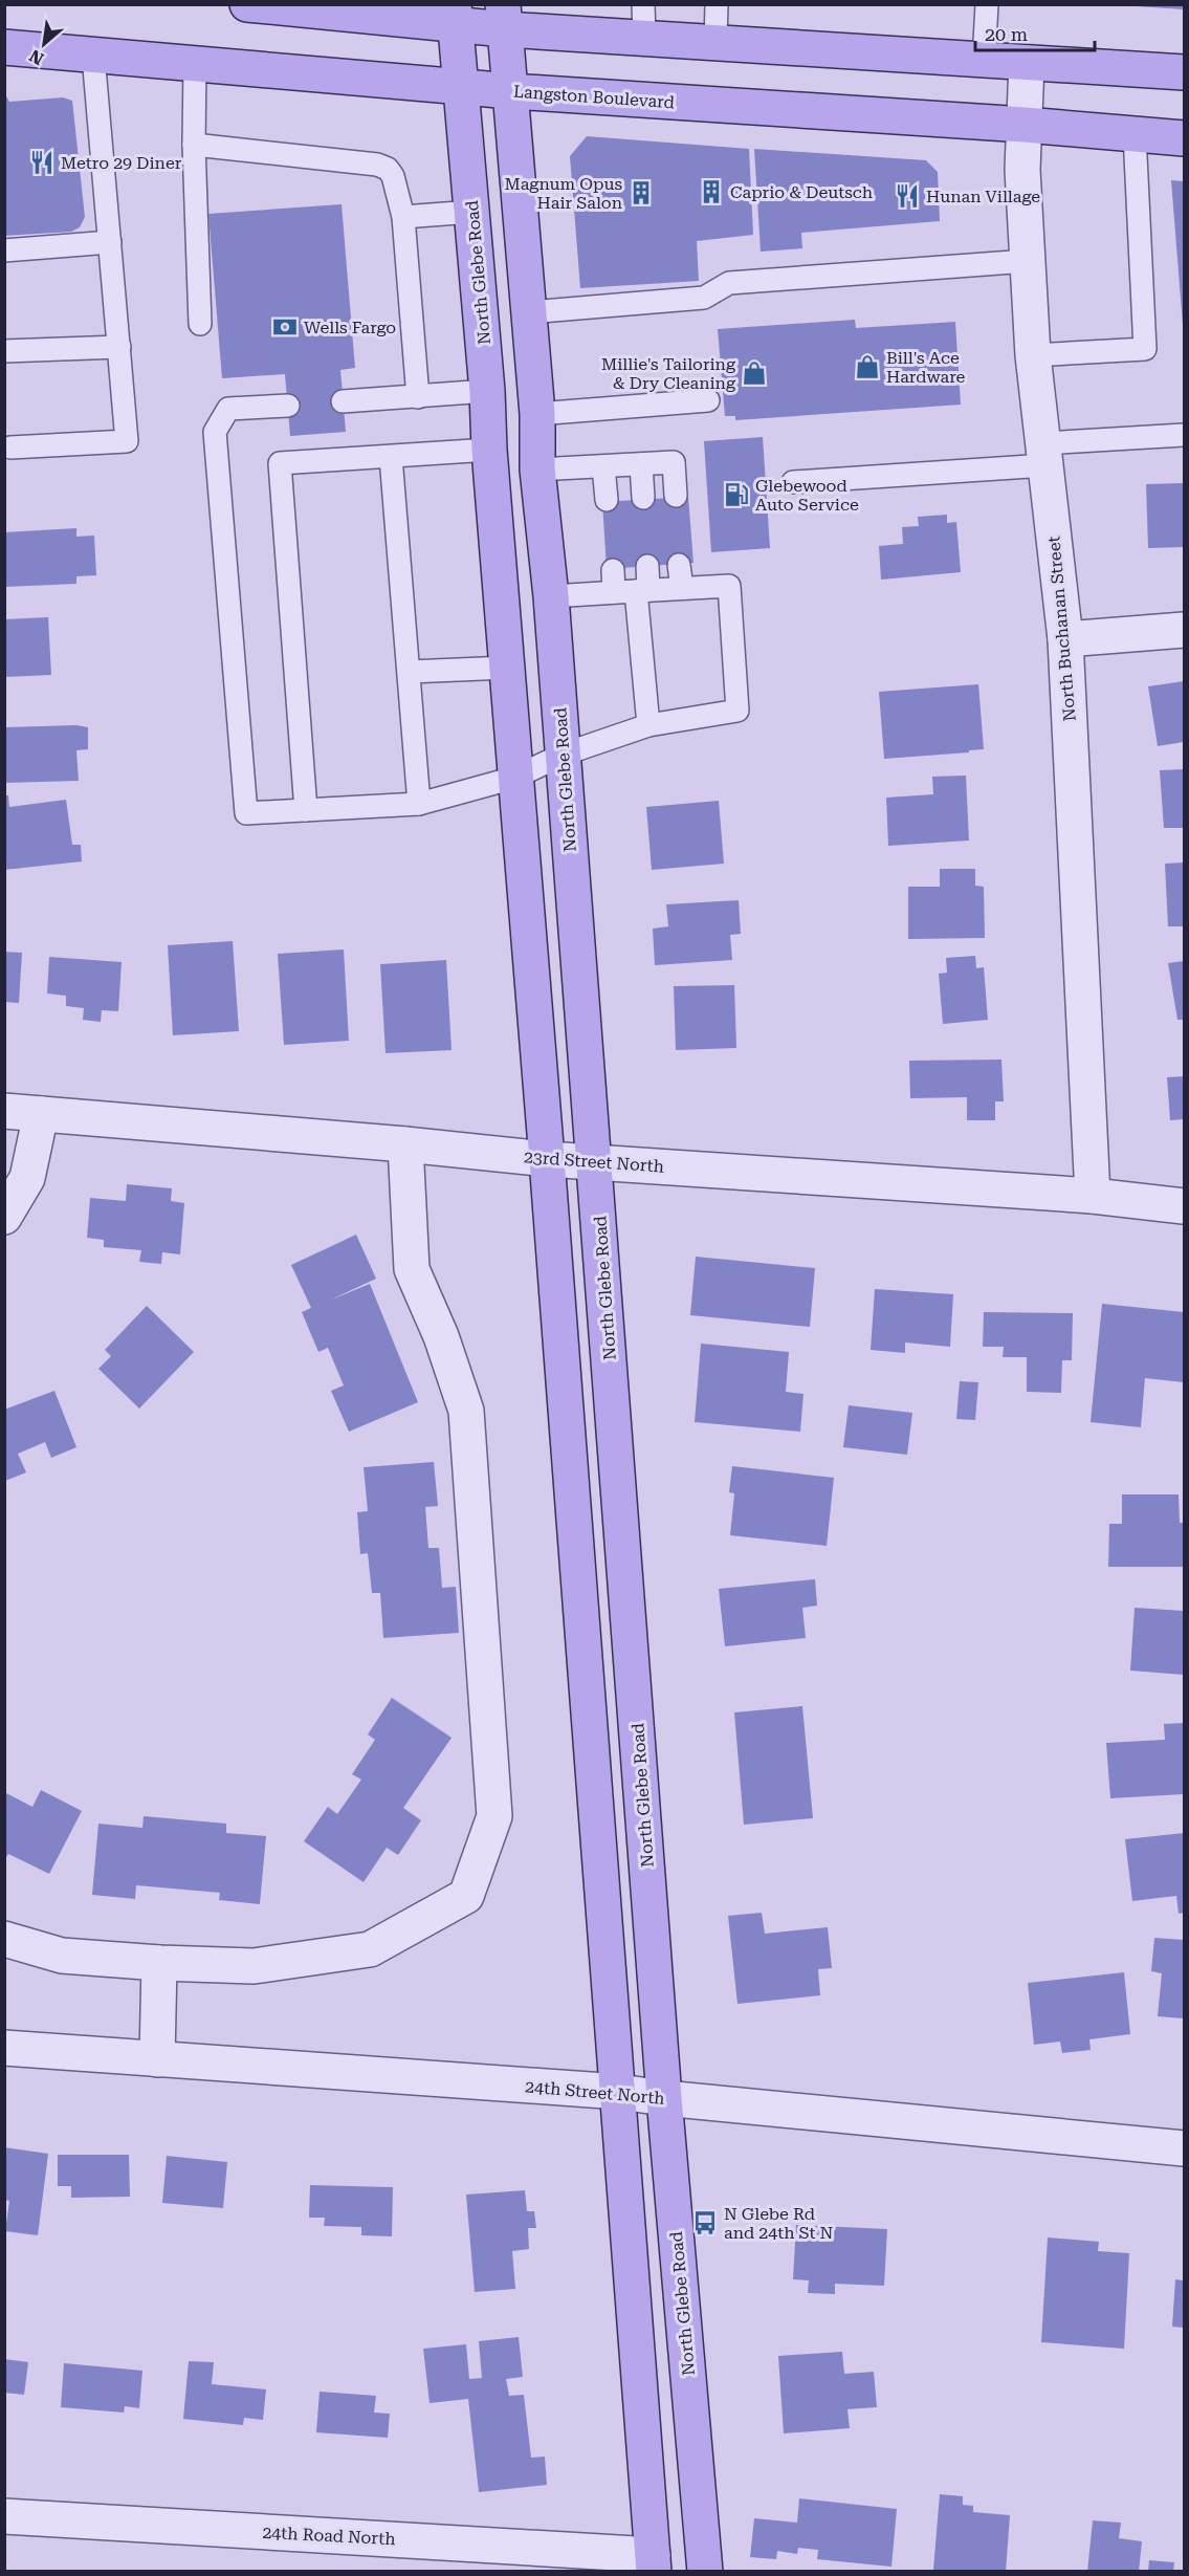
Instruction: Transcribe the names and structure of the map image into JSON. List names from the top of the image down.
{
  "streets": {
    "main road": ["Langston Boulevard", "North Glebe Road"],
    "street": [
      "North Buchanan Street",
      "23rd Street North",
      "24th Street North",
      "24th Road North"
    ]
  },
  "crossings": [
    ["Langston Boulevard", "North Glebe Road"],
    ["Langston Boulevard", "North Buchanan Street"],
    ["North Glebe Road", "23rd Street North"],
    ["North Glebe Road", "24th Street North"],
    ["North Glebe Road", "24th Road North"],
    ["North Buchanan Street", "23rd Street North"]
  ],
  "places": {
    "restaurant": ["Metro 29 Diner", "Hunan Village"],
    "building": ["Caprio & Deutsch", "Magnum Opus Hair Salon"],
    "bank": ["Wells Fargo"],
    "shop": ["Bill's Ace Hardware", "Millie's Tailoring & Dry Cleaning"],
    "fuel station": ["Glebewood Auto Service"],
    "bus stop": ["N Glebe Rd and 24th St N"]
  },
  "scale_bar": "20 m",
  "north": "bottom left"
}
